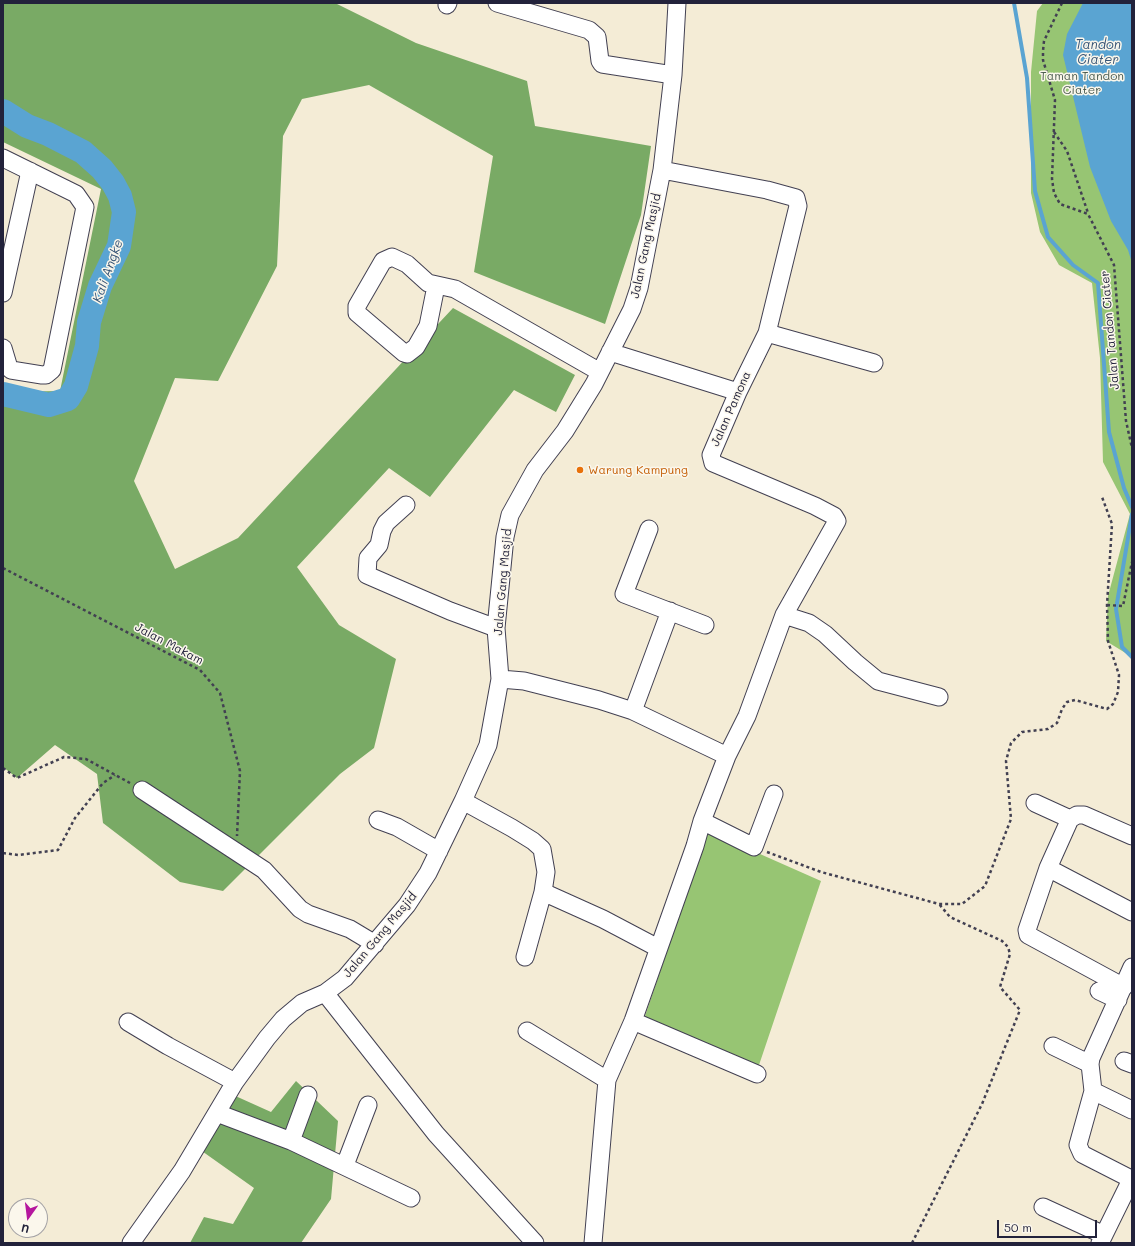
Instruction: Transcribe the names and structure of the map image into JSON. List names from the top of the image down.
{
  "streets": {
    "street": ["Jalan Gang Masjid", "Jalan Pamona"],
    "path": ["Jalan Tandon Ciater", "Jalan Makam"]
  },
  "crossings": [
    ["Jalan Gang Masjid", "Jalan Pamona"]
  ],
  "water": ["Tandon Ciater", "Kali Angke"],
  "parks": ["Taman Tandon Ciater"],
  "places": ["Warung Kampung"],
  "scale_bar": "50 m",
  "north": "bottom"
}
